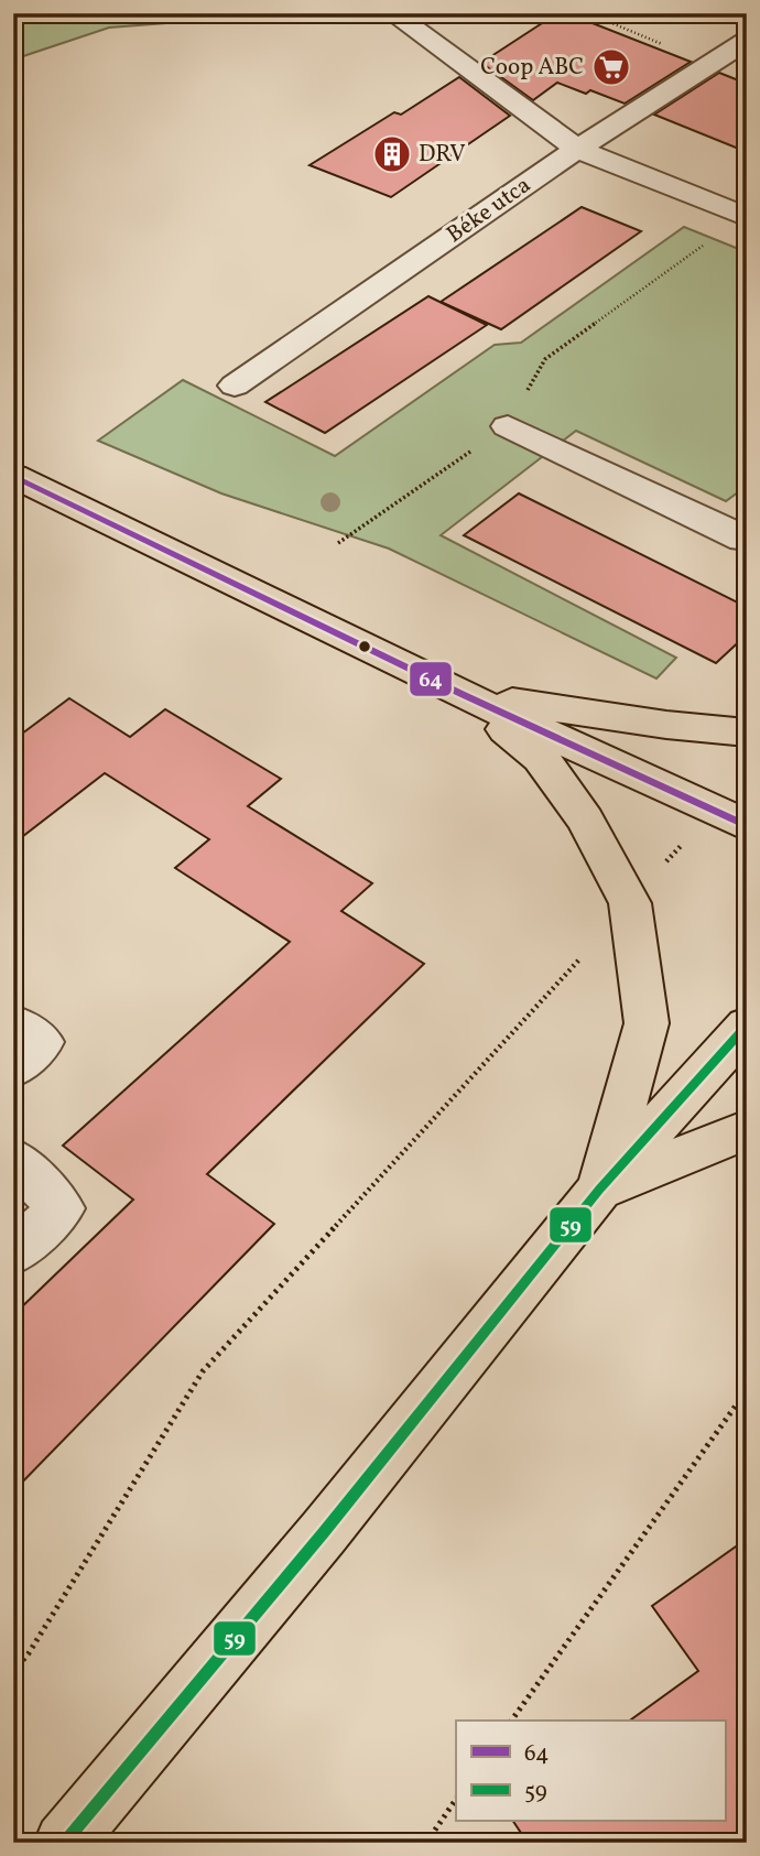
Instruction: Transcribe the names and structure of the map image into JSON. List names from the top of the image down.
{
  "streets": {
    "street": ["Béke utca"]
  },
  "places": {
    "supermarket": ["Coop ABC"],
    "building": ["DRV"]
  },
  "lines": ["transit line 64", "transit line 59"],
  "legend": ["64", "59"]
}
